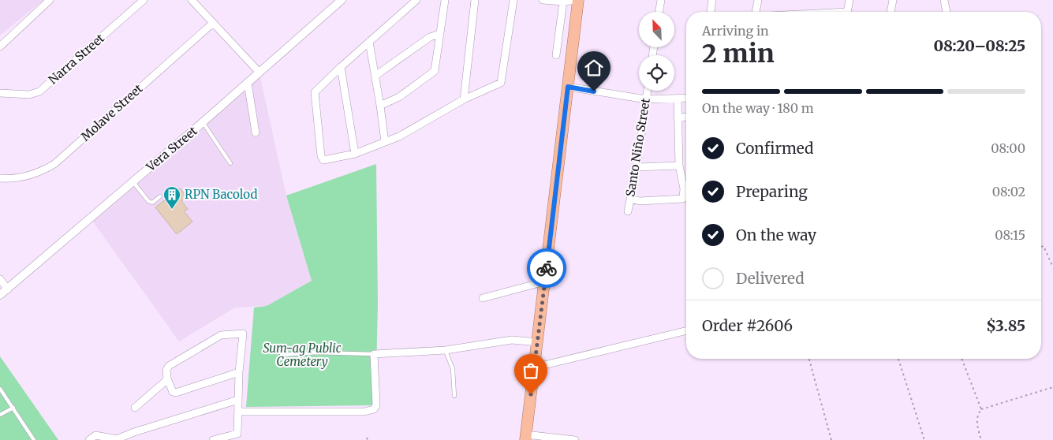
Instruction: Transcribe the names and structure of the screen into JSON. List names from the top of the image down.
{
  "streets": {
    "street": [
      "Narra Street",
      "Molave Street",
      "Santo Niño Street",
      "Vera Street"
    ]
  },
  "parks": ["Sum-ag Public Cemetery"],
  "places": {
    "building": ["RPN Bacolod"]
  },
  "north": "top left",
  "page": {
    "heading": ["2 min", "Arriving in", "08:20–08:25"],
    "panel": ["Order #2606", "$3.85"],
    "bar": "On the way · 180 m",
    "list": [
      ["Confirmed", "08:00"],
      ["Preparing", "08:02"],
      ["On the way", "08:15"],
      "Delivered"
    ]
  }
}
